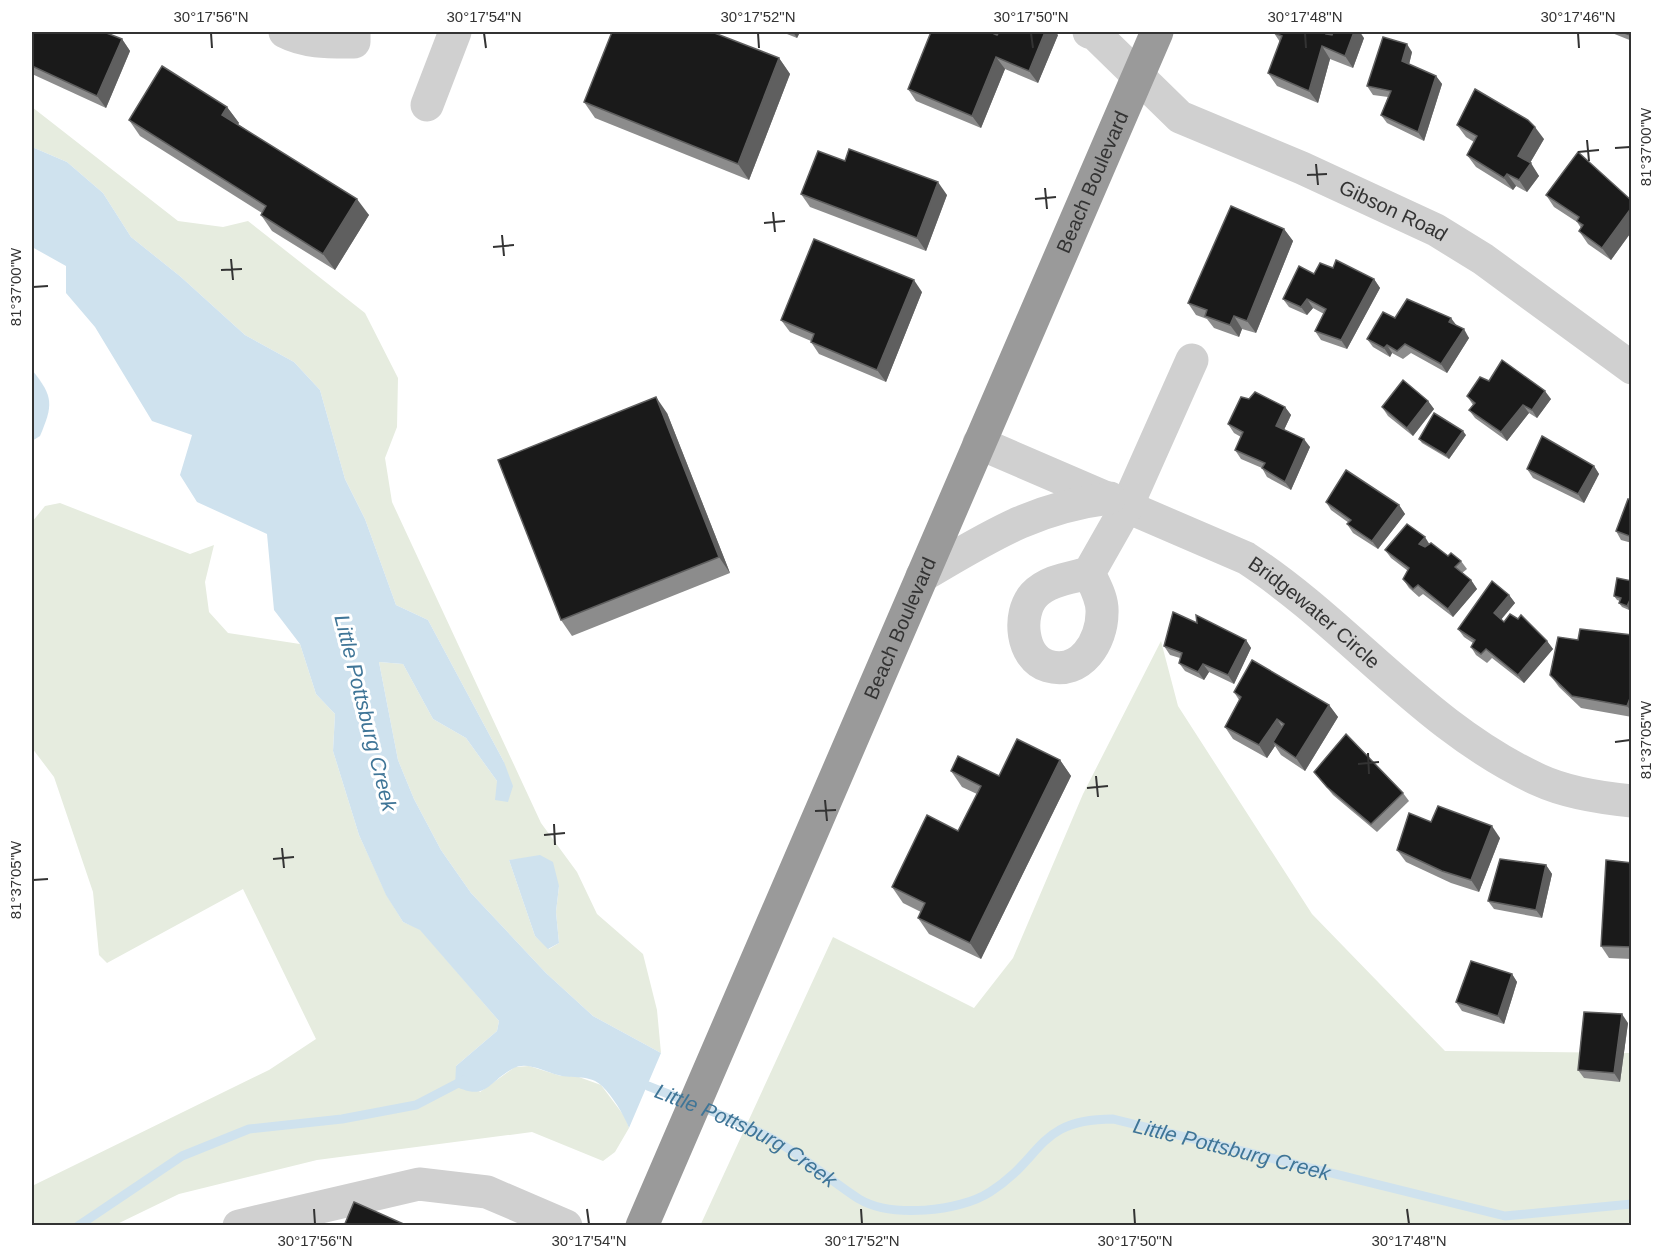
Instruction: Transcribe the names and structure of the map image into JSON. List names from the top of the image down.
{
  "streets": {
    "highway": ["Beach Boulevard"],
    "street": ["Gibson Road", "Bridgewater Circle"]
  },
  "crossings": [
    ["Beach Boulevard", "Gibson Road"],
    ["Beach Boulevard", "Bridgewater Circle"]
  ],
  "water": ["Little Pottsburg Creek"],
  "coordinates": [
    "30°17'56\"N",
    "30°17'54\"N",
    "30°17'52\"N",
    "30°17'50\"N",
    "30°17'48\"N",
    "30°17'46\"N",
    "81°37'00\"W",
    "81°37'05\"W"
  ]
}
